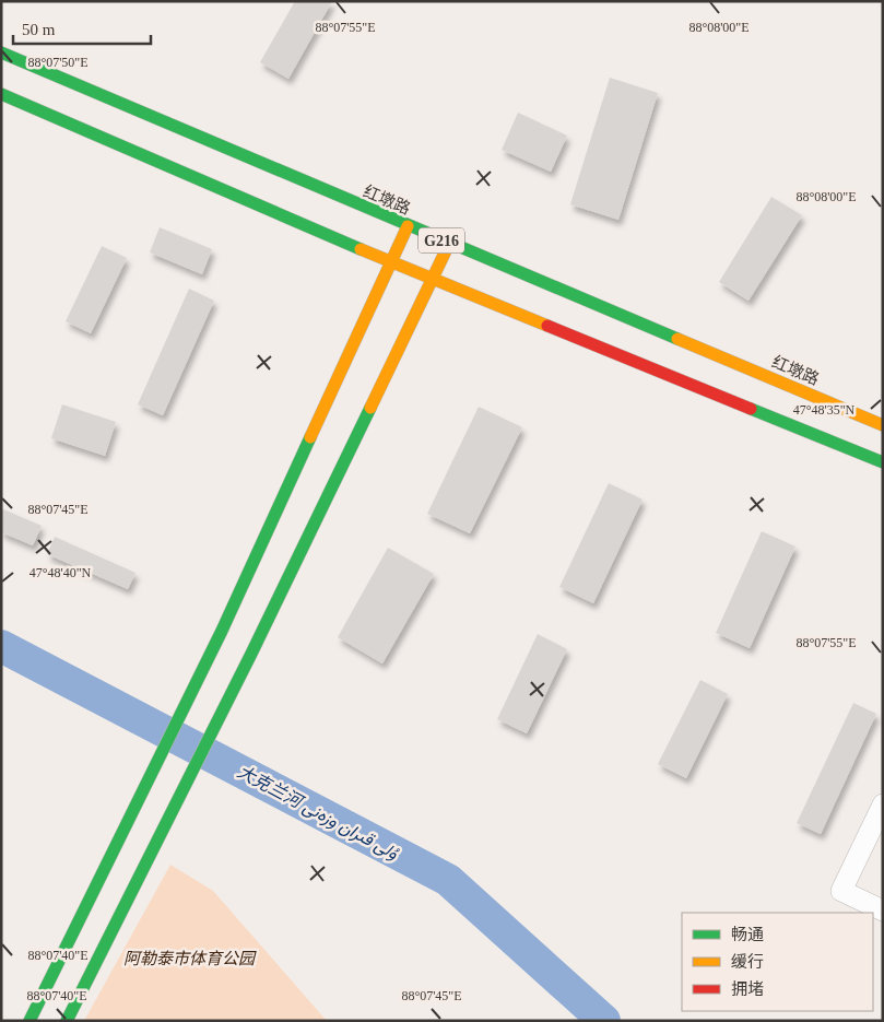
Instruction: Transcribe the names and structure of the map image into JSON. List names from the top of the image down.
{
  "streets": {
    "main road": ["红墩路", "G216"]
  },
  "water": ["大克兰河 ۇلى قىران وزەنى"],
  "parks": ["阿勒泰市体育公园"],
  "legend": ["畅通", "缓行", "拥堵"],
  "scale_bar": "50 m",
  "coordinates": [
    "88°07'55\"E",
    "88°08'00\"E",
    "88°07'50\"E",
    "47°48'35\"N",
    "88°07'45\"E",
    "47°48'40\"N",
    "88°07'40\"E"
  ]
}
